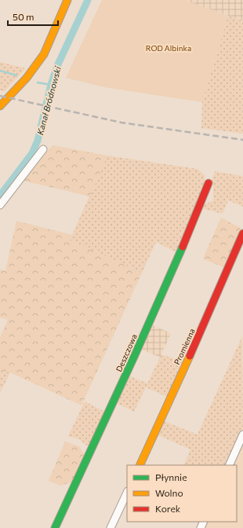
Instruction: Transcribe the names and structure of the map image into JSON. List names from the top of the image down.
{
  "streets": {
    "street": ["Promienna", "Deszczowa"]
  },
  "water": ["Kanał Bródnowski"],
  "parks": ["ROD Albinka"],
  "legend": ["Płynnie", "Wolno", "Korek"],
  "scale_bar": "50 m"
}
